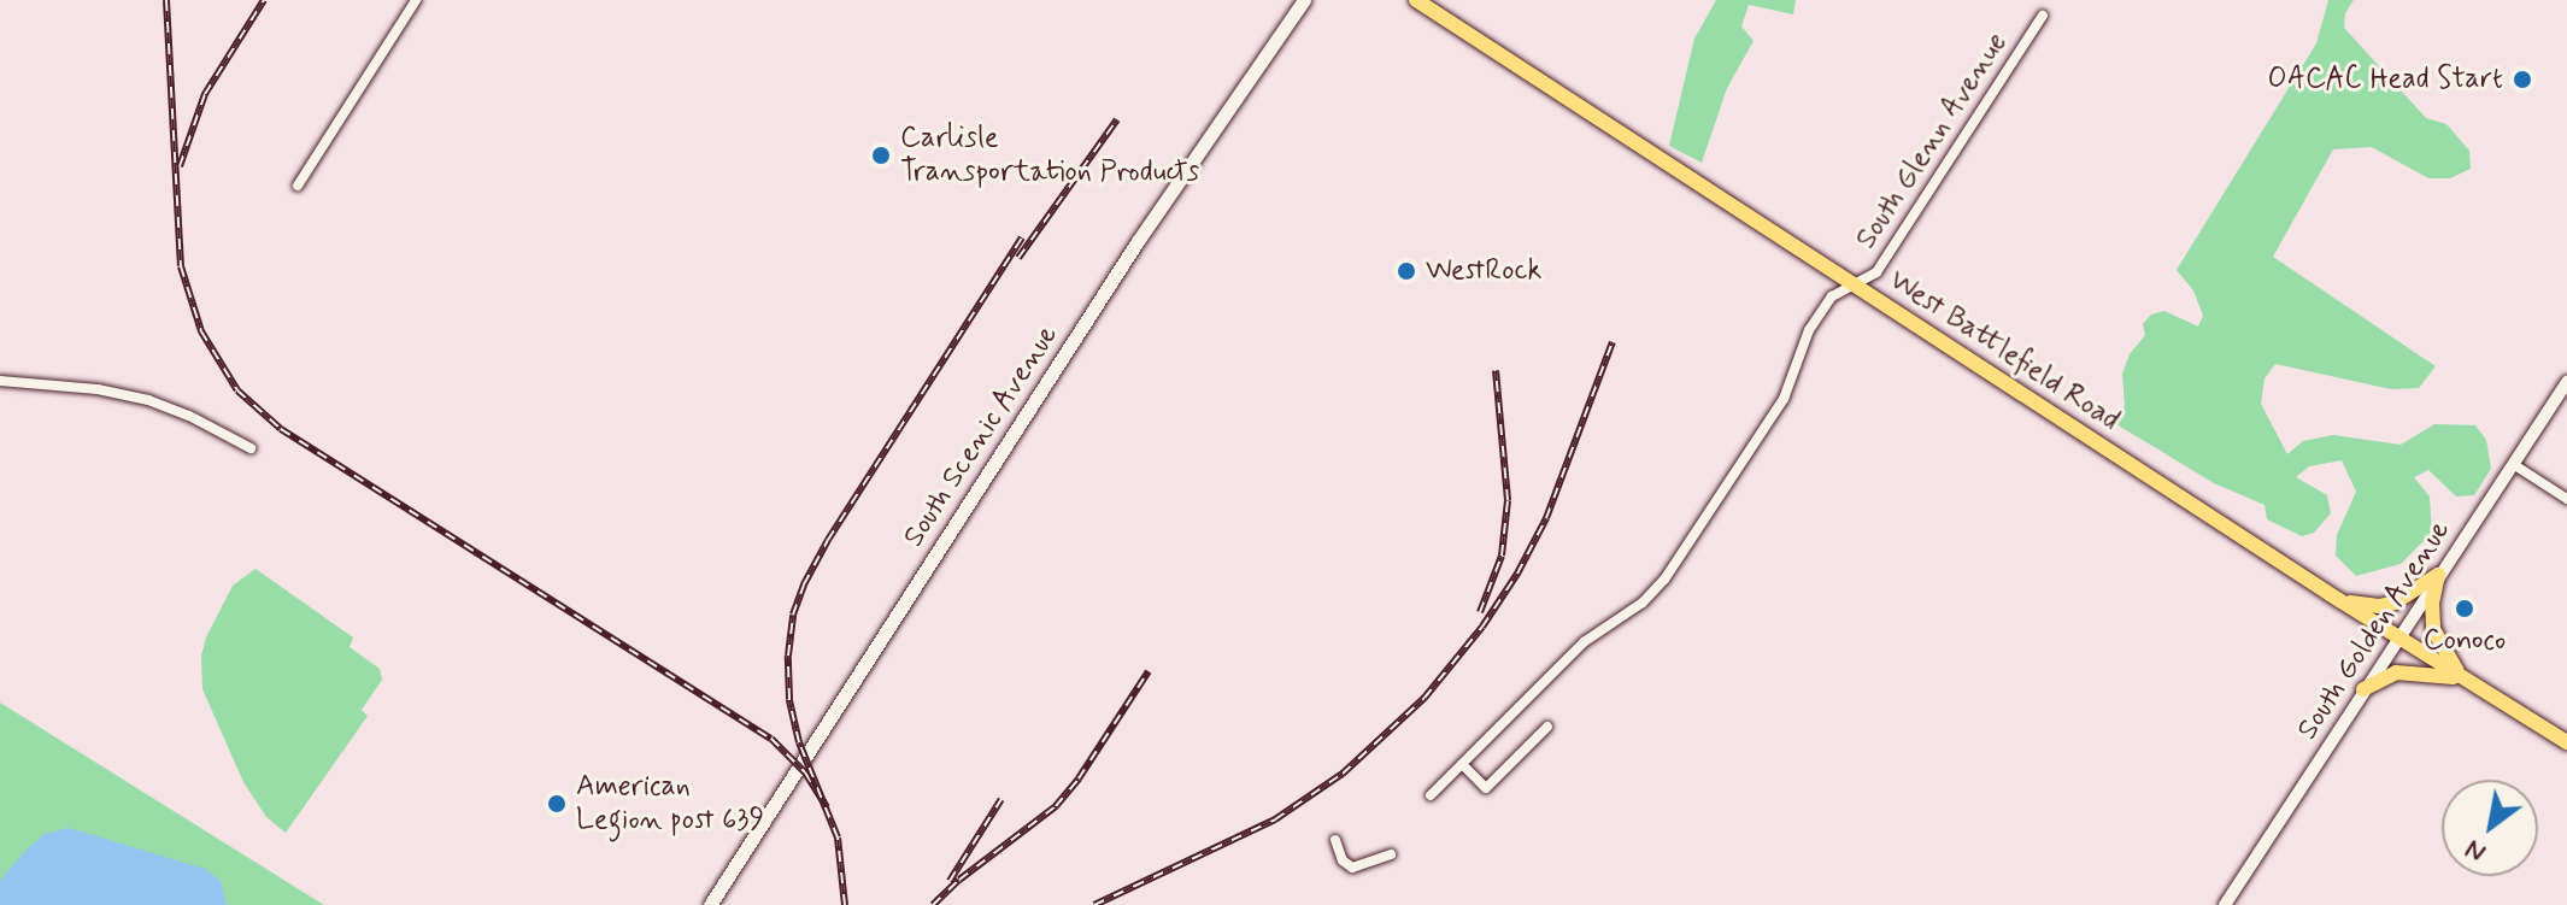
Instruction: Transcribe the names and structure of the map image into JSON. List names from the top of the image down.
{
  "streets": {
    "main road": ["West Battlefield Road", "South Scenic Avenue"],
    "street": ["South Glenn Avenue", "South Golden Avenue"]
  },
  "crossings": [
    ["South Glenn Avenue", "West Battlefield Road"],
    ["West Battlefield Road", "South Golden Avenue"]
  ],
  "places": [
    "OACAC Head Start",
    "Carlisle Transportation Products",
    "WestRock",
    "Conoco",
    "American Legion post 639"
  ],
  "north": "bottom left"
}
